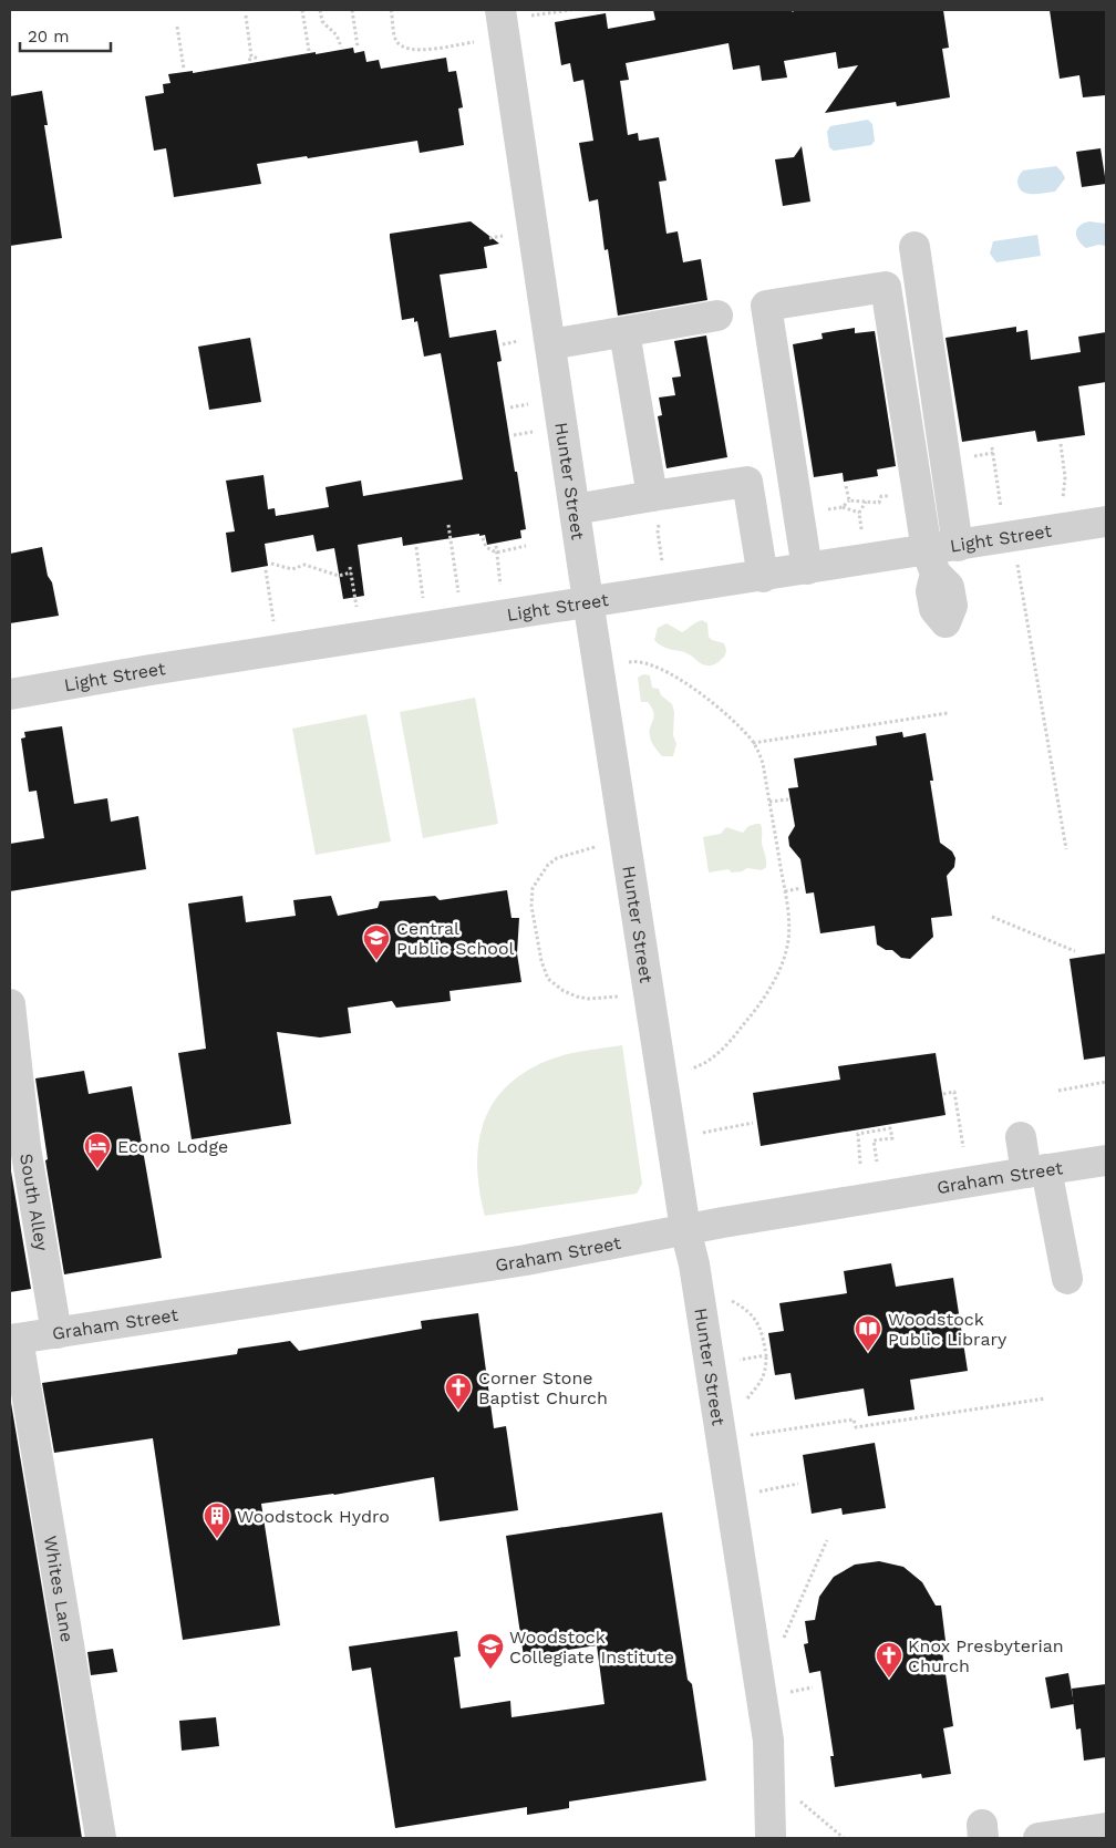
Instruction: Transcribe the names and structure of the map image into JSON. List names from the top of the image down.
{
  "streets": {
    "street": [
      "Hunter Street",
      "Light Street",
      "Graham Street",
      "South Alley",
      "Whites Lane"
    ]
  },
  "crossings": [
    ["Hunter Street", "Light Street"],
    ["Hunter Street", "Graham Street"],
    ["Graham Street", "South Alley"],
    ["Graham Street", "Whites Lane"]
  ],
  "places": {
    "school or university": ["Central Public School", "Woodstock Collegiate Institute"],
    "hotel": ["Econo Lodge"],
    "library": ["Woodstock Public Library"],
    "church": ["Corner Stone Baptist Church", "Knox Presbyterian Church"],
    "building": ["Woodstock Hydro"]
  },
  "scale_bar": "20 m"
}
